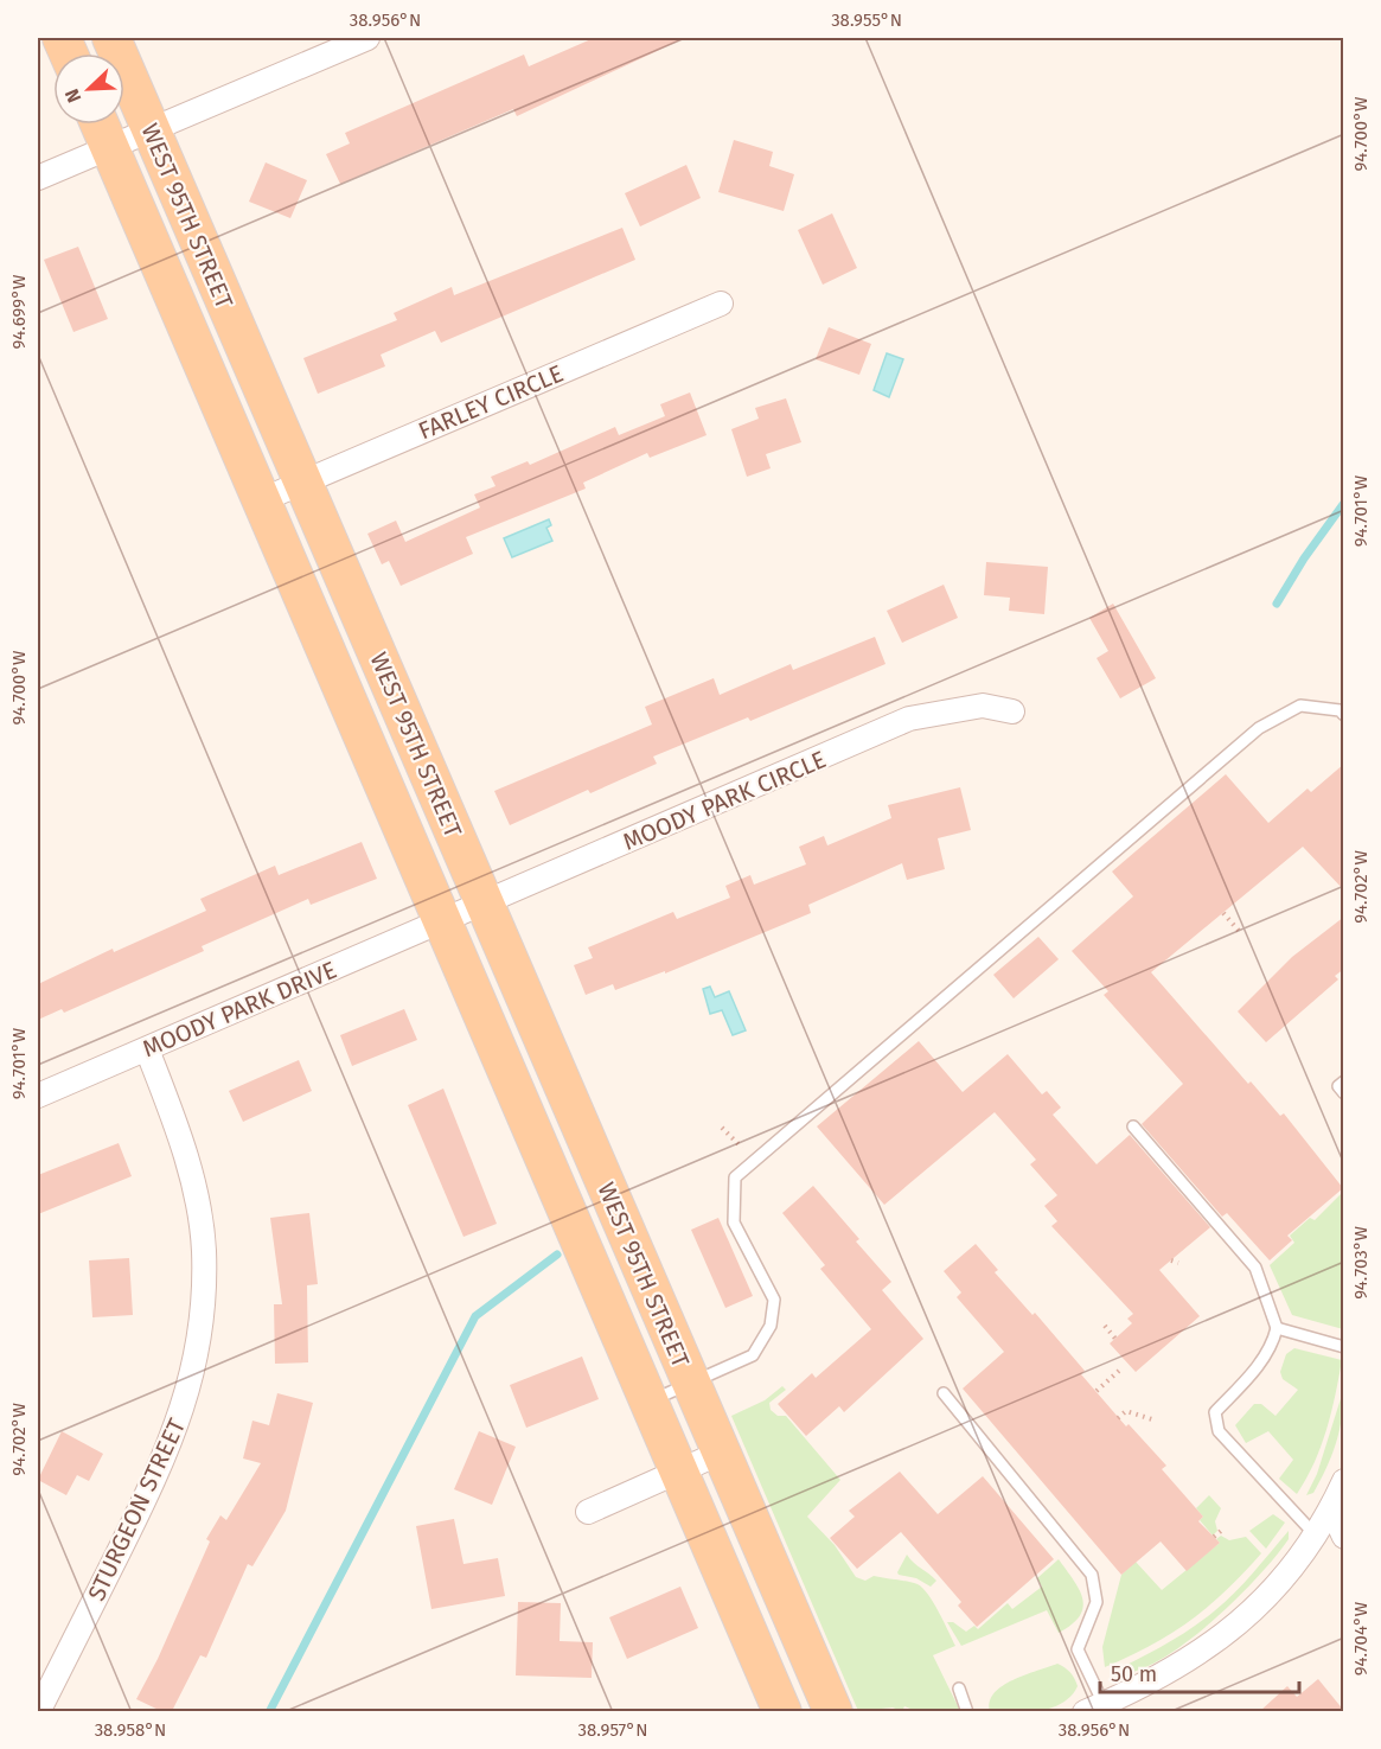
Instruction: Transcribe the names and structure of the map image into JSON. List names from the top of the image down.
{
  "streets": {
    "main road": ["WEST 95TH STREET"],
    "street": [
      "FARLEY CIRCLE",
      "MOODY PARK CIRCLE",
      "MOODY PARK DRIVE",
      "STURGEON STREET"
    ]
  },
  "crossings": [
    ["WEST 95TH STREET", "FARLEY CIRCLE"],
    ["WEST 95TH STREET", "MOODY PARK CIRCLE"],
    ["WEST 95TH STREET", "MOODY PARK DRIVE"],
    ["MOODY PARK CIRCLE", "MOODY PARK DRIVE"],
    ["MOODY PARK DRIVE", "STURGEON STREET"]
  ],
  "scale_bar": "50 m",
  "north": "bottom left",
  "coordinates": [
    "38.956°N",
    "38.955°N",
    "94.700°W",
    "94.699°W",
    "94.701°W",
    "94.702°W",
    "94.703°W",
    "94.704°W",
    "38.958°N",
    "38.957°N"
  ]
}
